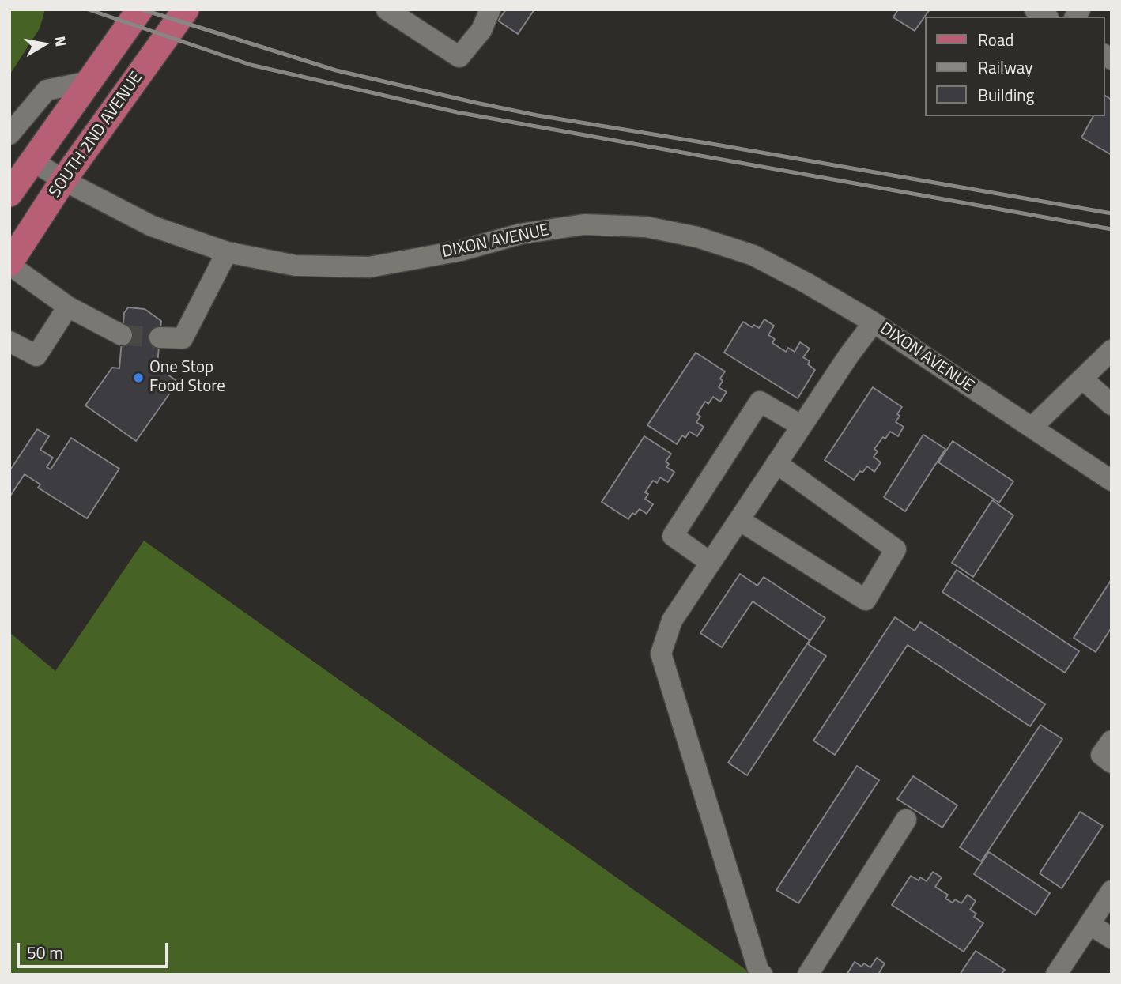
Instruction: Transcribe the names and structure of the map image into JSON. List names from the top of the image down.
{
  "streets": {
    "main road": ["SOUTH 2ND AVENUE"],
    "street": ["DIXON AVENUE"]
  },
  "crossings": [
    ["SOUTH 2ND AVENUE", "DIXON AVENUE"]
  ],
  "places": ["One Stop Food Store"],
  "legend": ["Road", "Railway", "Building"],
  "scale_bar": "50 m",
  "north": "right"
}
